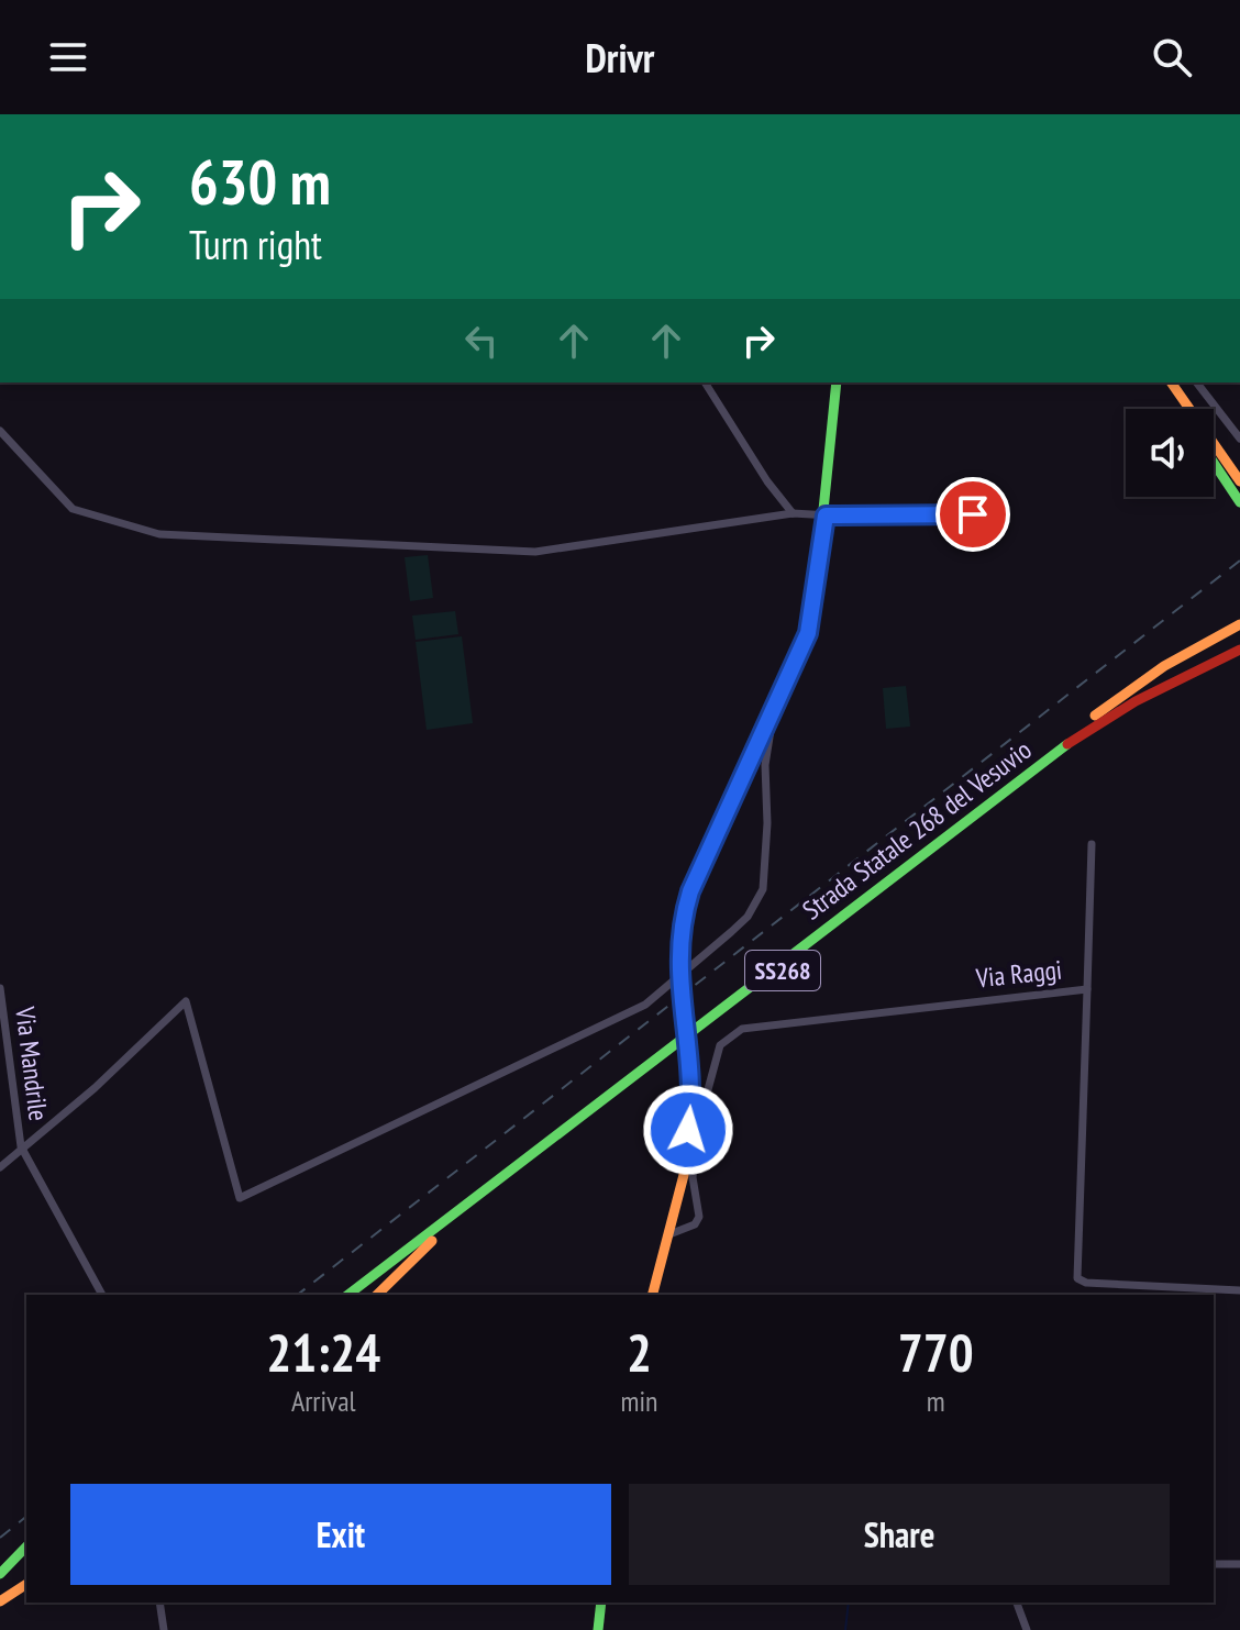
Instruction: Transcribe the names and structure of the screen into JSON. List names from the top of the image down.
{
  "streets": {
    "main road": ["Strada Statale 268 del Vesuvio", "SS268"],
    "street": ["Via Raggi", "Via Mandrile"]
  },
  "page": {
    "header": "Drivr",
    "turn": ["630 m", "Turn right"],
    "eta": [
      "21:24",
      "Arrival",
      "2",
      "min",
      "770",
      "m"
    ],
    "buttons": ["Exit", "Share"]
  }
}
